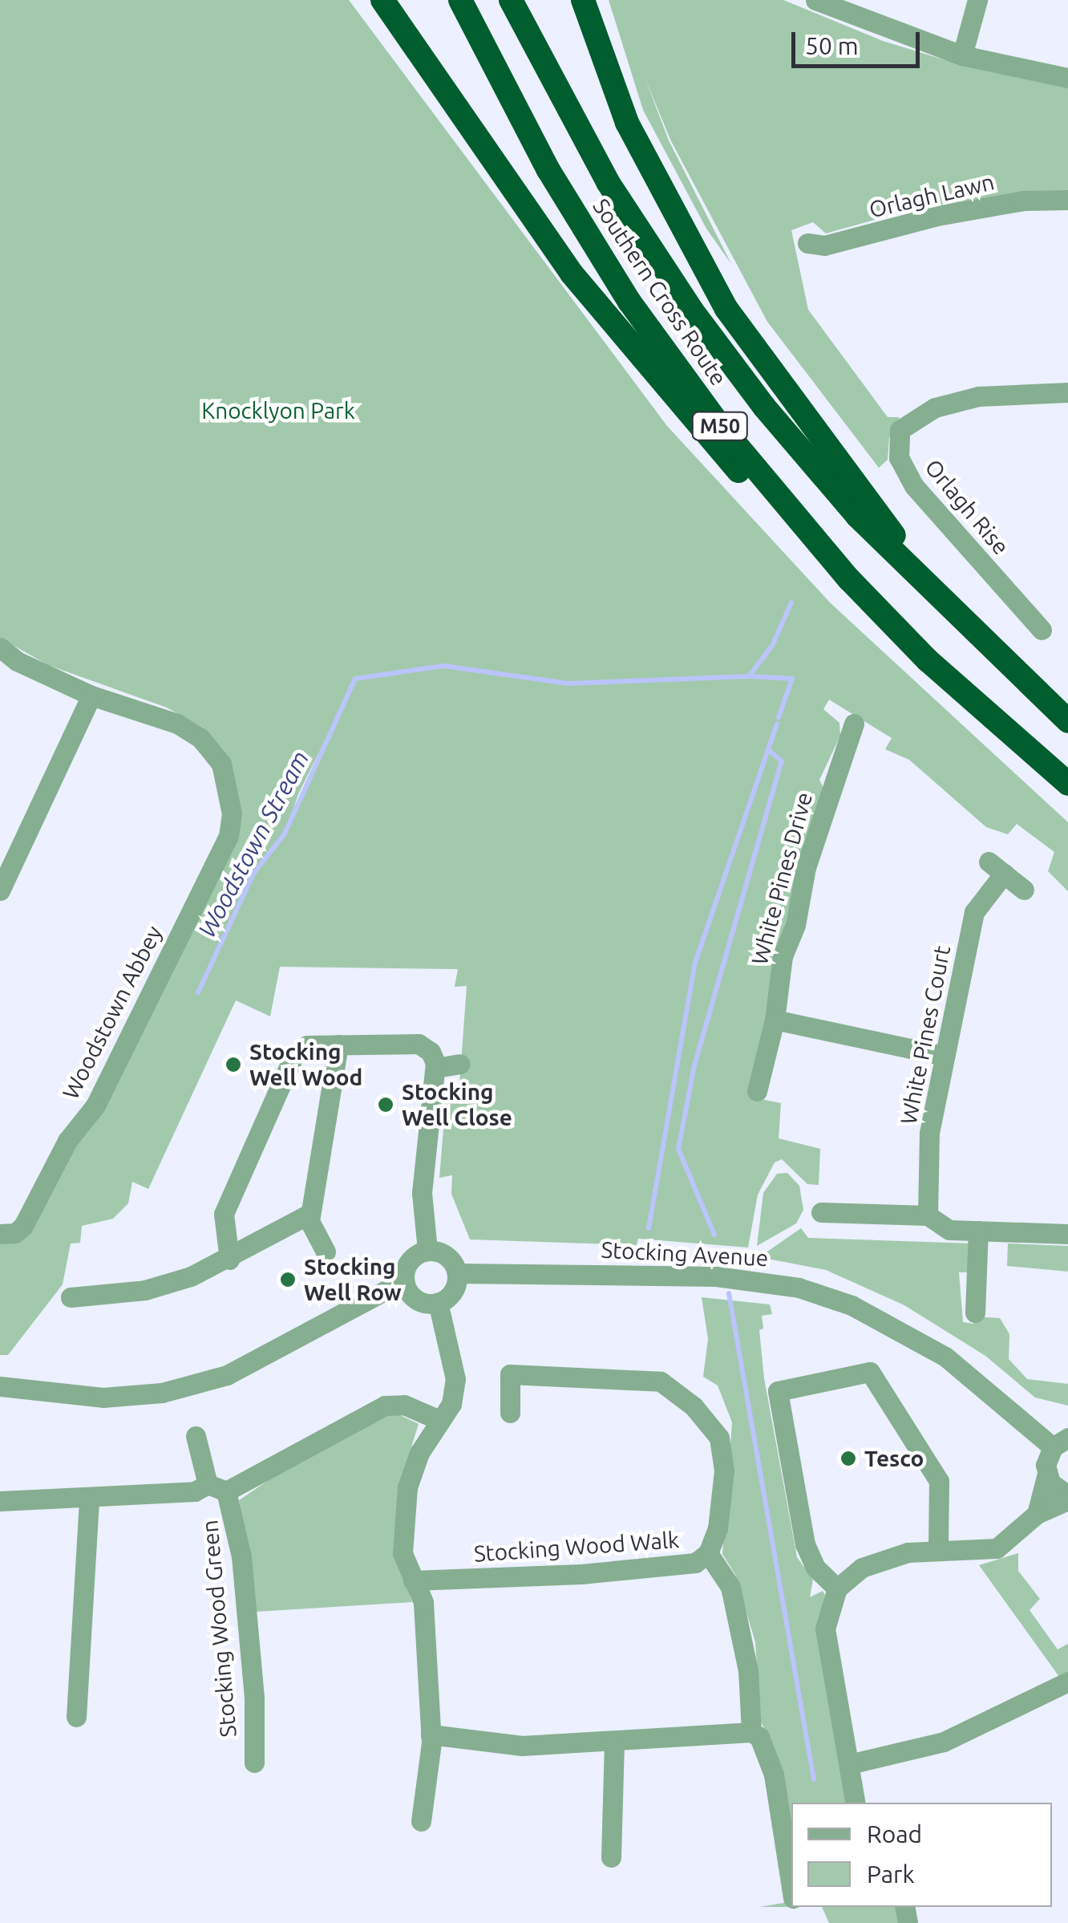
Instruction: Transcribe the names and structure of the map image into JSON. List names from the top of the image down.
{
  "streets": {
    "highway": ["Southern Cross Route", "M50"],
    "street": [
      "Orlagh Lawn",
      "Orlagh Rise",
      "White Pines Drive",
      "Woodstown Abbey",
      "White Pines Court",
      "Stocking Avenue",
      "Stocking Wood Walk",
      "Stocking Wood Green"
    ]
  },
  "crossings": [
    ["Southern Cross Route", "M50"]
  ],
  "water": ["Woodstown Stream"],
  "parks": ["Knocklyon Park"],
  "places": [
    "Stocking Well Wood",
    "Stocking Well Close",
    "Stocking Well Row",
    "Tesco"
  ],
  "legend": ["Road", "Park"],
  "scale_bar": "50 m"
}
